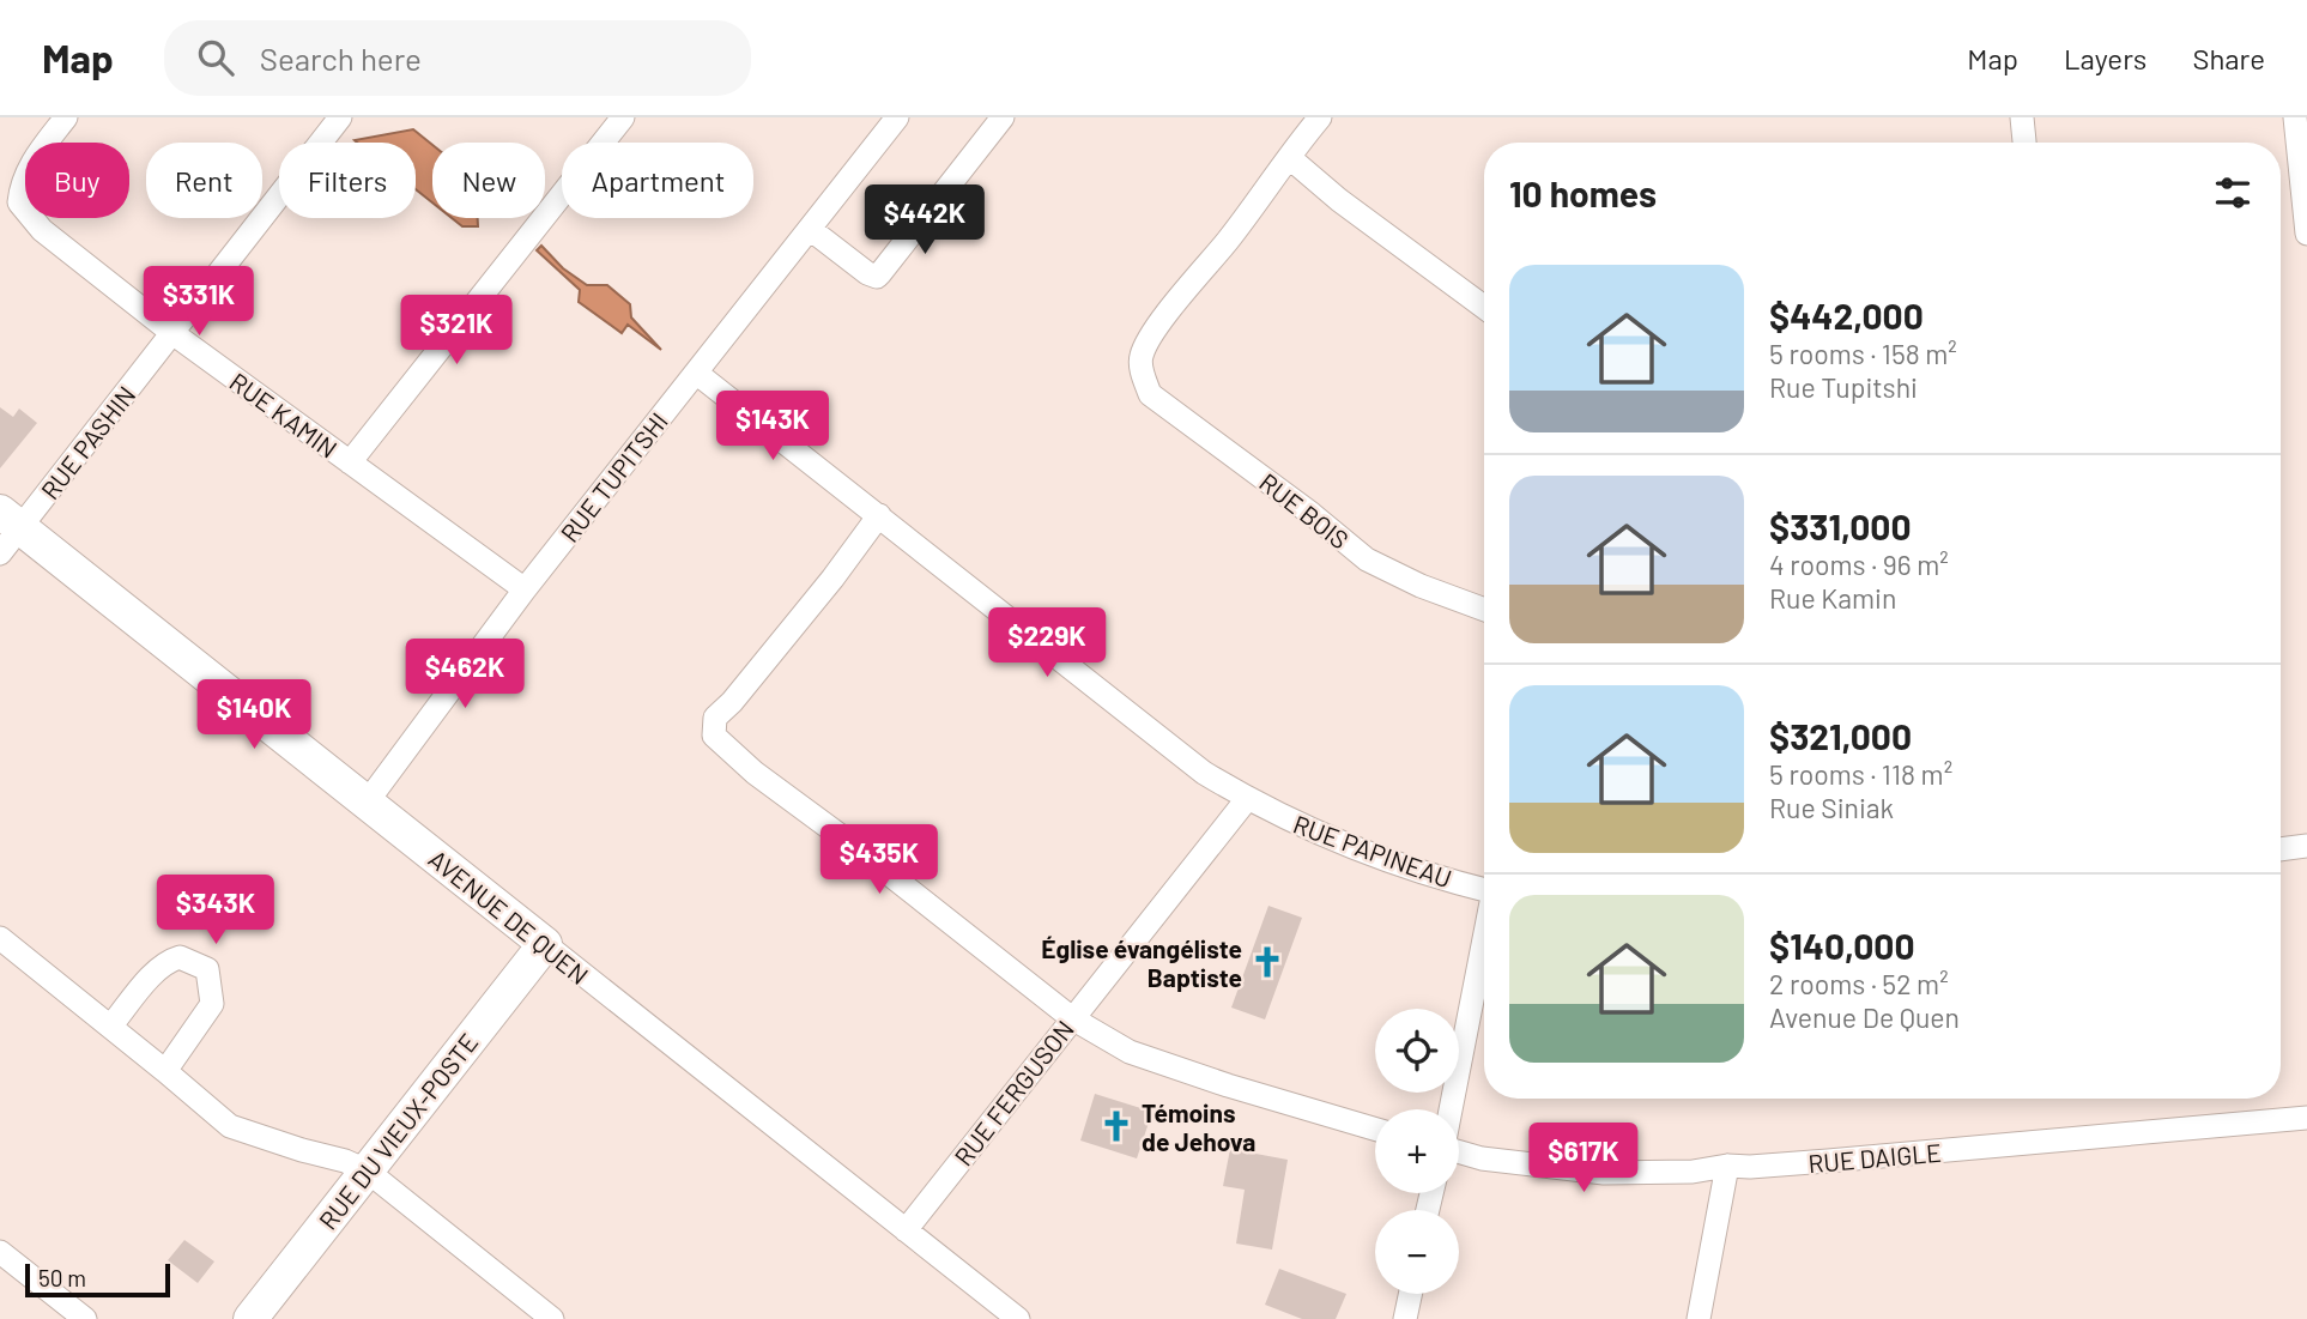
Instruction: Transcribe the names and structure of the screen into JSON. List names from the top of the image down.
{
  "streets": {
    "street": [
      "RUE KAMIN",
      "RUE PASHIN",
      "RUE TUPITSHI",
      "RUE BOIS",
      "RUE PAPINEAU",
      "AVENUE DE QUEN",
      "RUE FERGUSON",
      "RUE DU VIEUX-POSTE",
      "RUE DAIGLE"
    ]
  },
  "crossings": [
    ["RUE KAMIN", "RUE PASHIN"],
    ["RUE KAMIN", "RUE TUPITSHI"],
    ["RUE PASHIN", "AVENUE DE QUEN"],
    ["RUE TUPITSHI", "RUE PAPINEAU"],
    ["RUE TUPITSHI", "AVENUE DE QUEN"],
    ["RUE PAPINEAU", "RUE FERGUSON"],
    ["AVENUE DE QUEN", "RUE FERGUSON"],
    ["AVENUE DE QUEN", "RUE DU VIEUX-POSTE"]
  ],
  "places": {
    "church": ["Église évangéliste Baptiste", "Témoins de Jehova"]
  },
  "scale_bar": "50 m",
  "page": {
    "header": "Map",
    "search": "Search here",
    "nav": ["Map", "Layers", "Share"],
    "chip": [
      "Buy",
      "Rent",
      "Filters",
      "New",
      "Apartment"
    ],
    "heading": "10 homes",
    "price": [
      "$442K",
      "$331K",
      "$321K",
      "$143K",
      "$229K",
      "$462K",
      "$140K",
      "$435K",
      "$343K",
      "$617K"
    ],
    "list": [
      {
        "name": "$442,000",
        "note": "5 rooms · 158 m² · Rue Tupitshi"
      },
      {
        "name": "$331,000",
        "note": "4 rooms · 96 m² · Rue Kamin"
      },
      {
        "name": "$321,000",
        "note": "5 rooms · 118 m² · Rue Siniak"
      },
      {
        "name": "$140,000",
        "note": "2 rooms · 52 m² · Avenue De Quen"
      }
    ],
    "map_buttons": ["+", "−"],
    "scale": "50 m"
  }
}
